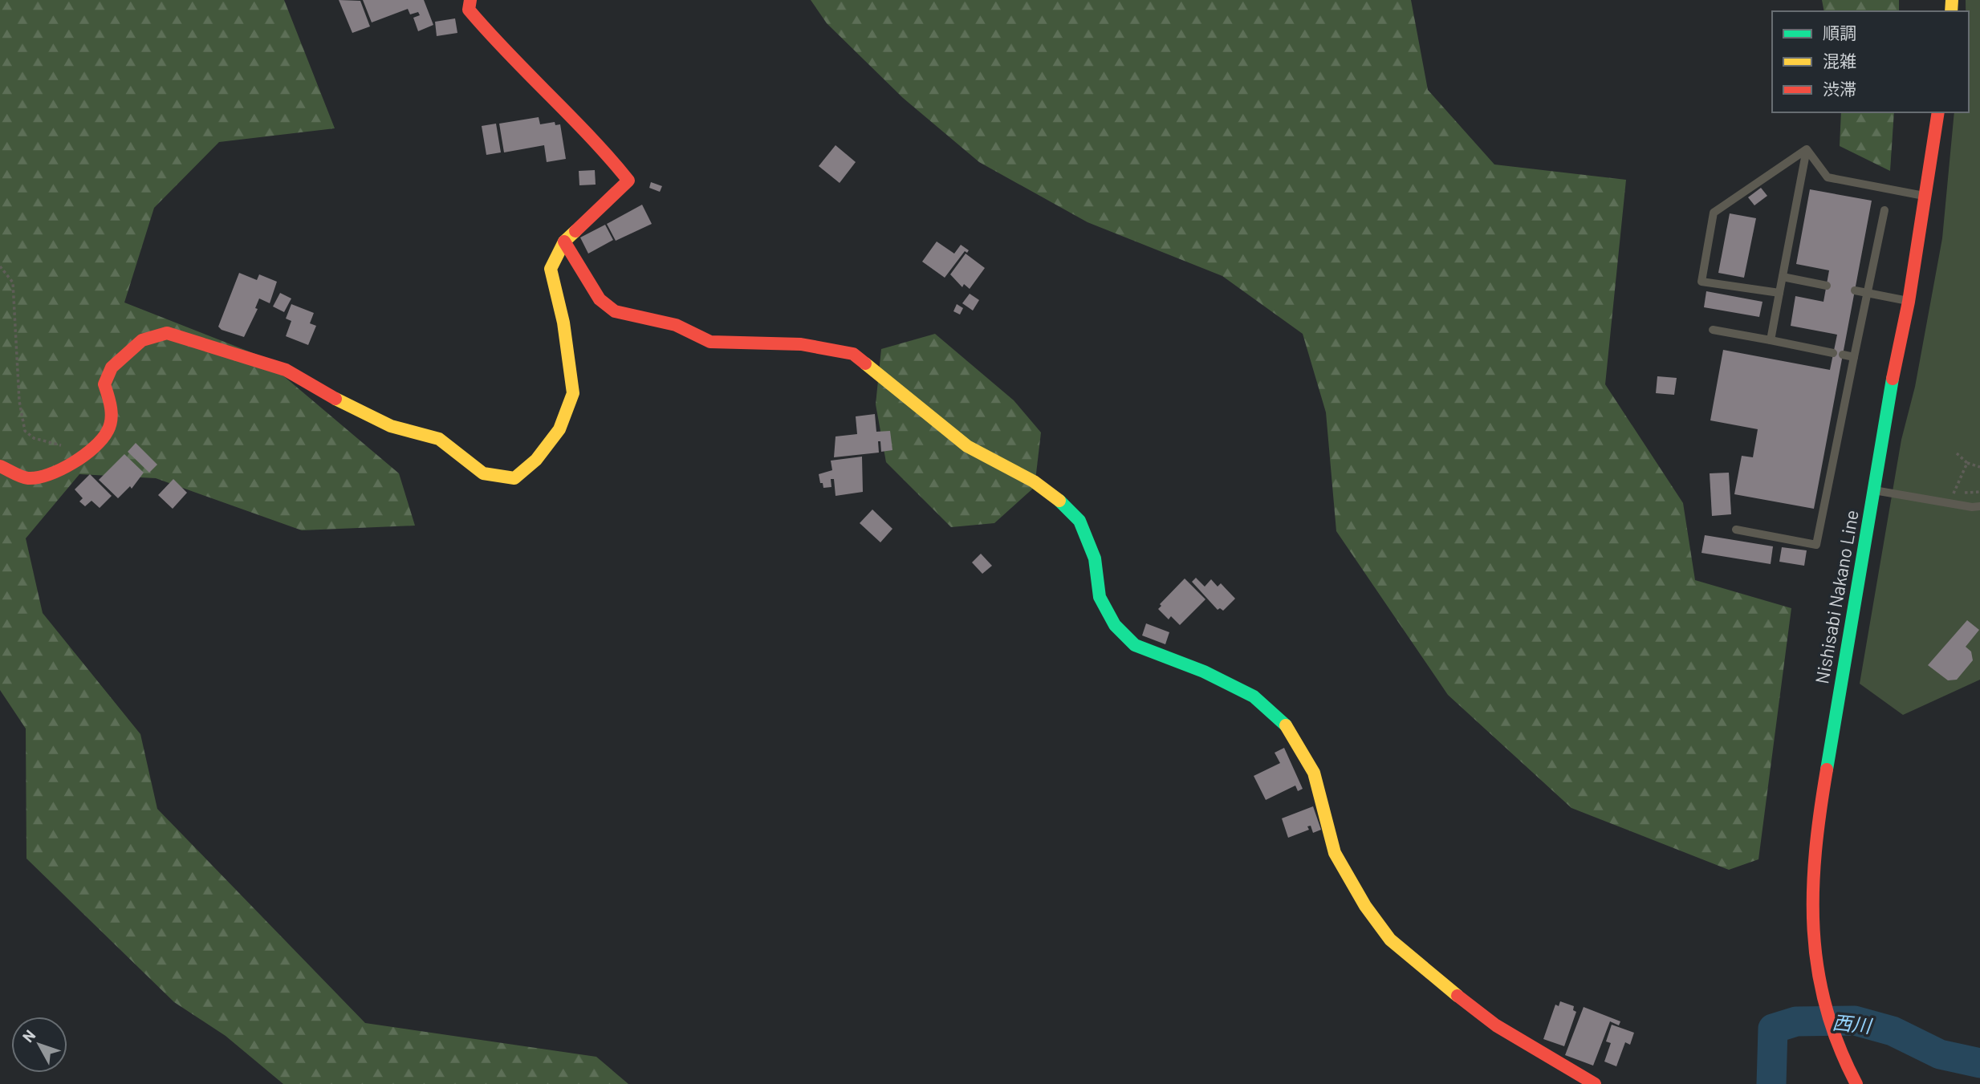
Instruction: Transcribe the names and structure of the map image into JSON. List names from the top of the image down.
{
  "streets": {
    "street": ["Nishisabi Nakano Line"]
  },
  "water": ["西川"],
  "legend": ["順調", "混雑", "渋滞"],
  "north": "top left"
}
